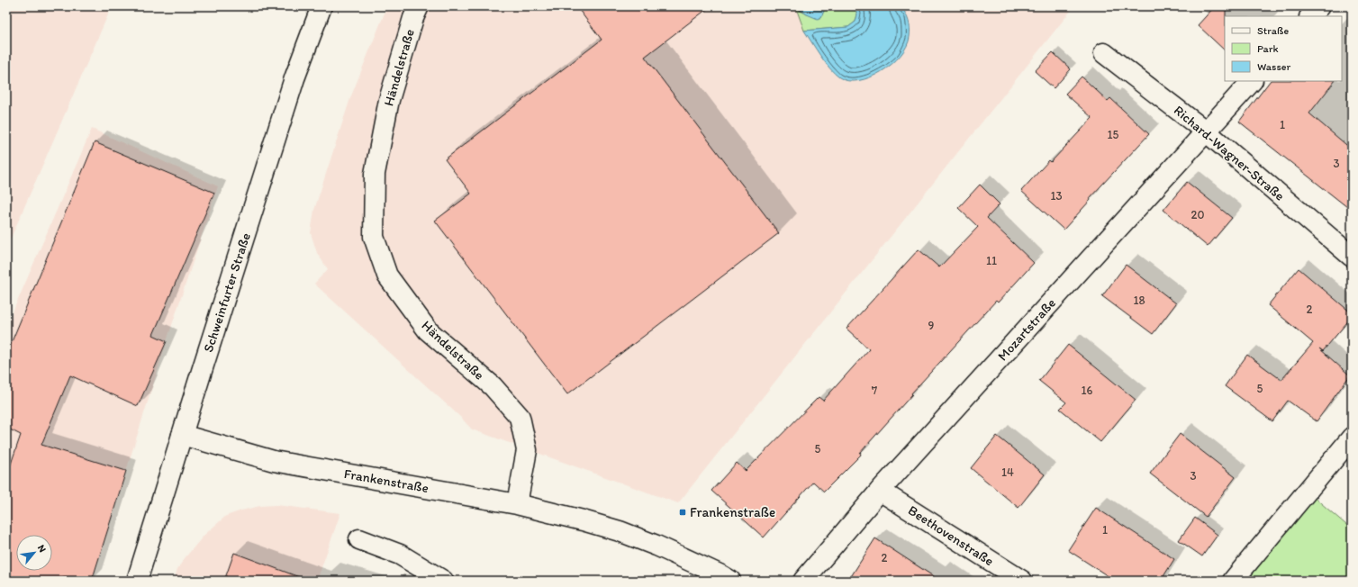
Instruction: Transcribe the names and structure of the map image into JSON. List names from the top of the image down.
{
  "streets": {
    "street": [
      "Händelstraße",
      "Richard-Wagner-Straße",
      "Schweinfurter Straße",
      "Mozartstraße",
      "Frankenstraße",
      "Beethovenstraße"
    ]
  },
  "crossings": [
    ["Händelstraße", "Frankenstraße"],
    ["Richard-Wagner-Straße", "Mozartstraße"],
    ["Schweinfurter Straße", "Frankenstraße"],
    ["Mozartstraße", "Beethovenstraße"]
  ],
  "places": {
    "transit": ["Frankenstraße"]
  },
  "house_numbers": [
    "1",
    "15",
    "3",
    "13",
    "20",
    "11",
    "18",
    "2",
    "9",
    "5",
    "7",
    "16",
    "5",
    "14",
    "3",
    "1",
    "2"
  ],
  "legend": ["Straße", "Park", "Wasser"],
  "north": "top right"
}
